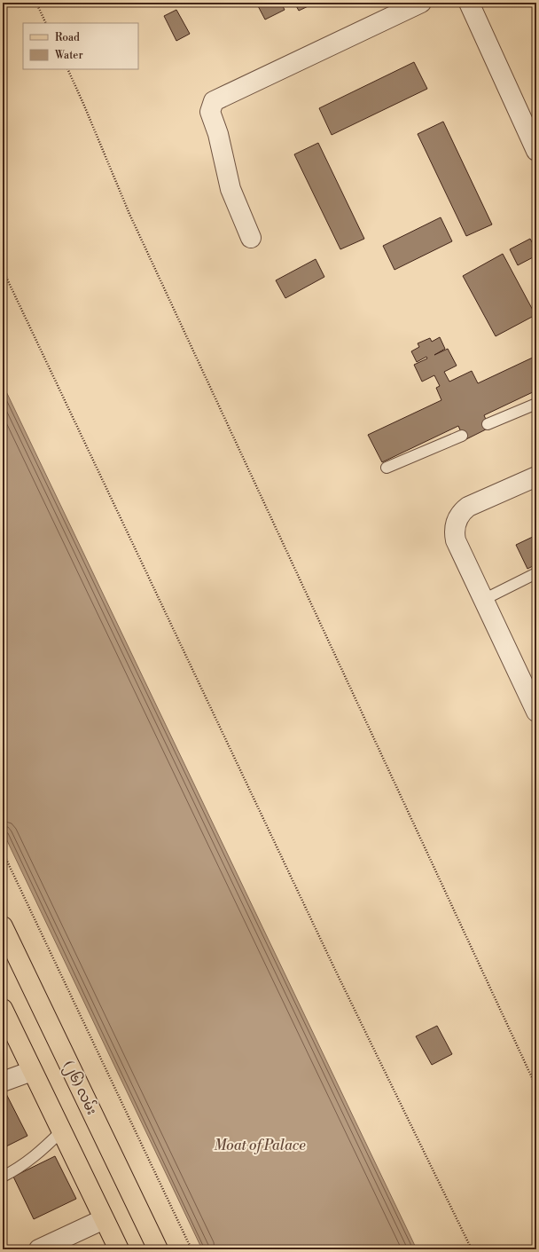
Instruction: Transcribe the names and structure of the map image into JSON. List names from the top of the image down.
{
  "streets": {
    "main road": ["(၂၆) လမ်း"]
  },
  "water": ["Moat of Palace"],
  "legend": ["Road", "Water"]
}
